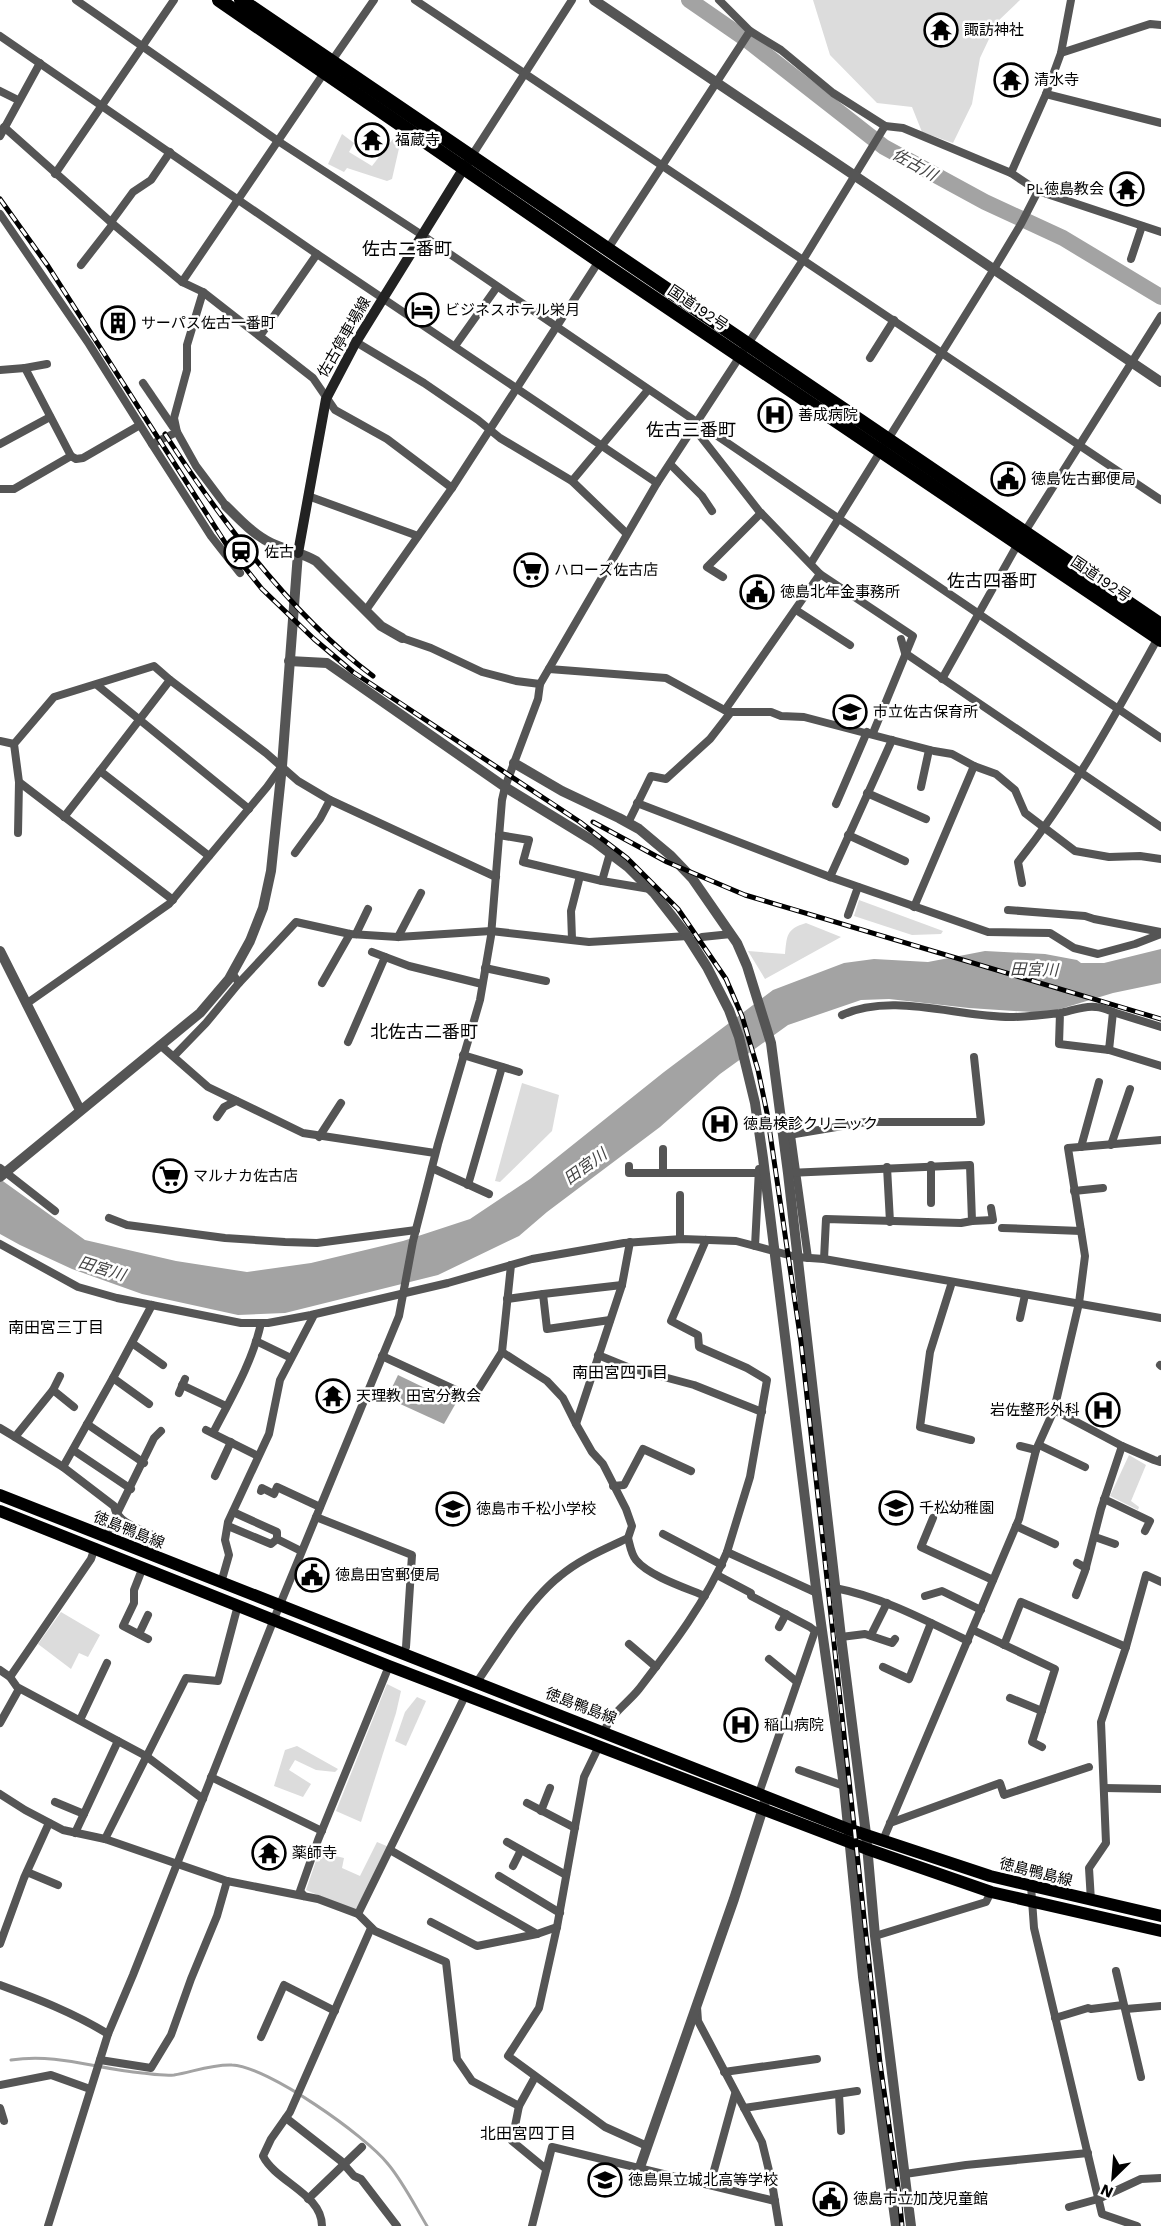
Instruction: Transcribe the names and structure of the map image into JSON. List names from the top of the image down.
{
  "streets": {
    "highway": ["国道192号"],
    "main road": ["佐古停車場線", "徳島鴨島線"]
  },
  "crossings": [
    ["国道192号", "佐古停車場線"]
  ],
  "districts": [
    "佐古二番町",
    "佐古三番町",
    "佐古四番町",
    "北佐古二番町",
    "南田宮三丁目",
    "南田宮四丁目",
    "北田宮四丁目"
  ],
  "water": ["佐古川", "田宮川"],
  "places": {
    "temple": [
      "諏訪神社",
      "清水寺",
      "福蔵寺",
      "PL徳島教会",
      "天理教 田宮分教会",
      "薬師寺"
    ],
    "hotel": ["ビジネスホテル栄月"],
    "building": ["サーパス佐古一番町"],
    "hospital": [
      "善成病院",
      "徳島検診クリニック",
      "岩佐整形外科",
      "稲山病院"
    ],
    "public building": [
      "徳島佐古郵便局",
      "徳島北年金事務所",
      "徳島田宮郵便局",
      "徳島市立加茂児童館"
    ],
    "station": ["佐古"],
    "supermarket": ["ハローズ佐古店", "マルナカ佐古店"],
    "school or university": [
      "市立佐古保育所",
      "千松幼稚園",
      "徳島市千松小学校",
      "徳島県立城北高等学校"
    ]
  },
  "north": "bottom left"
}
